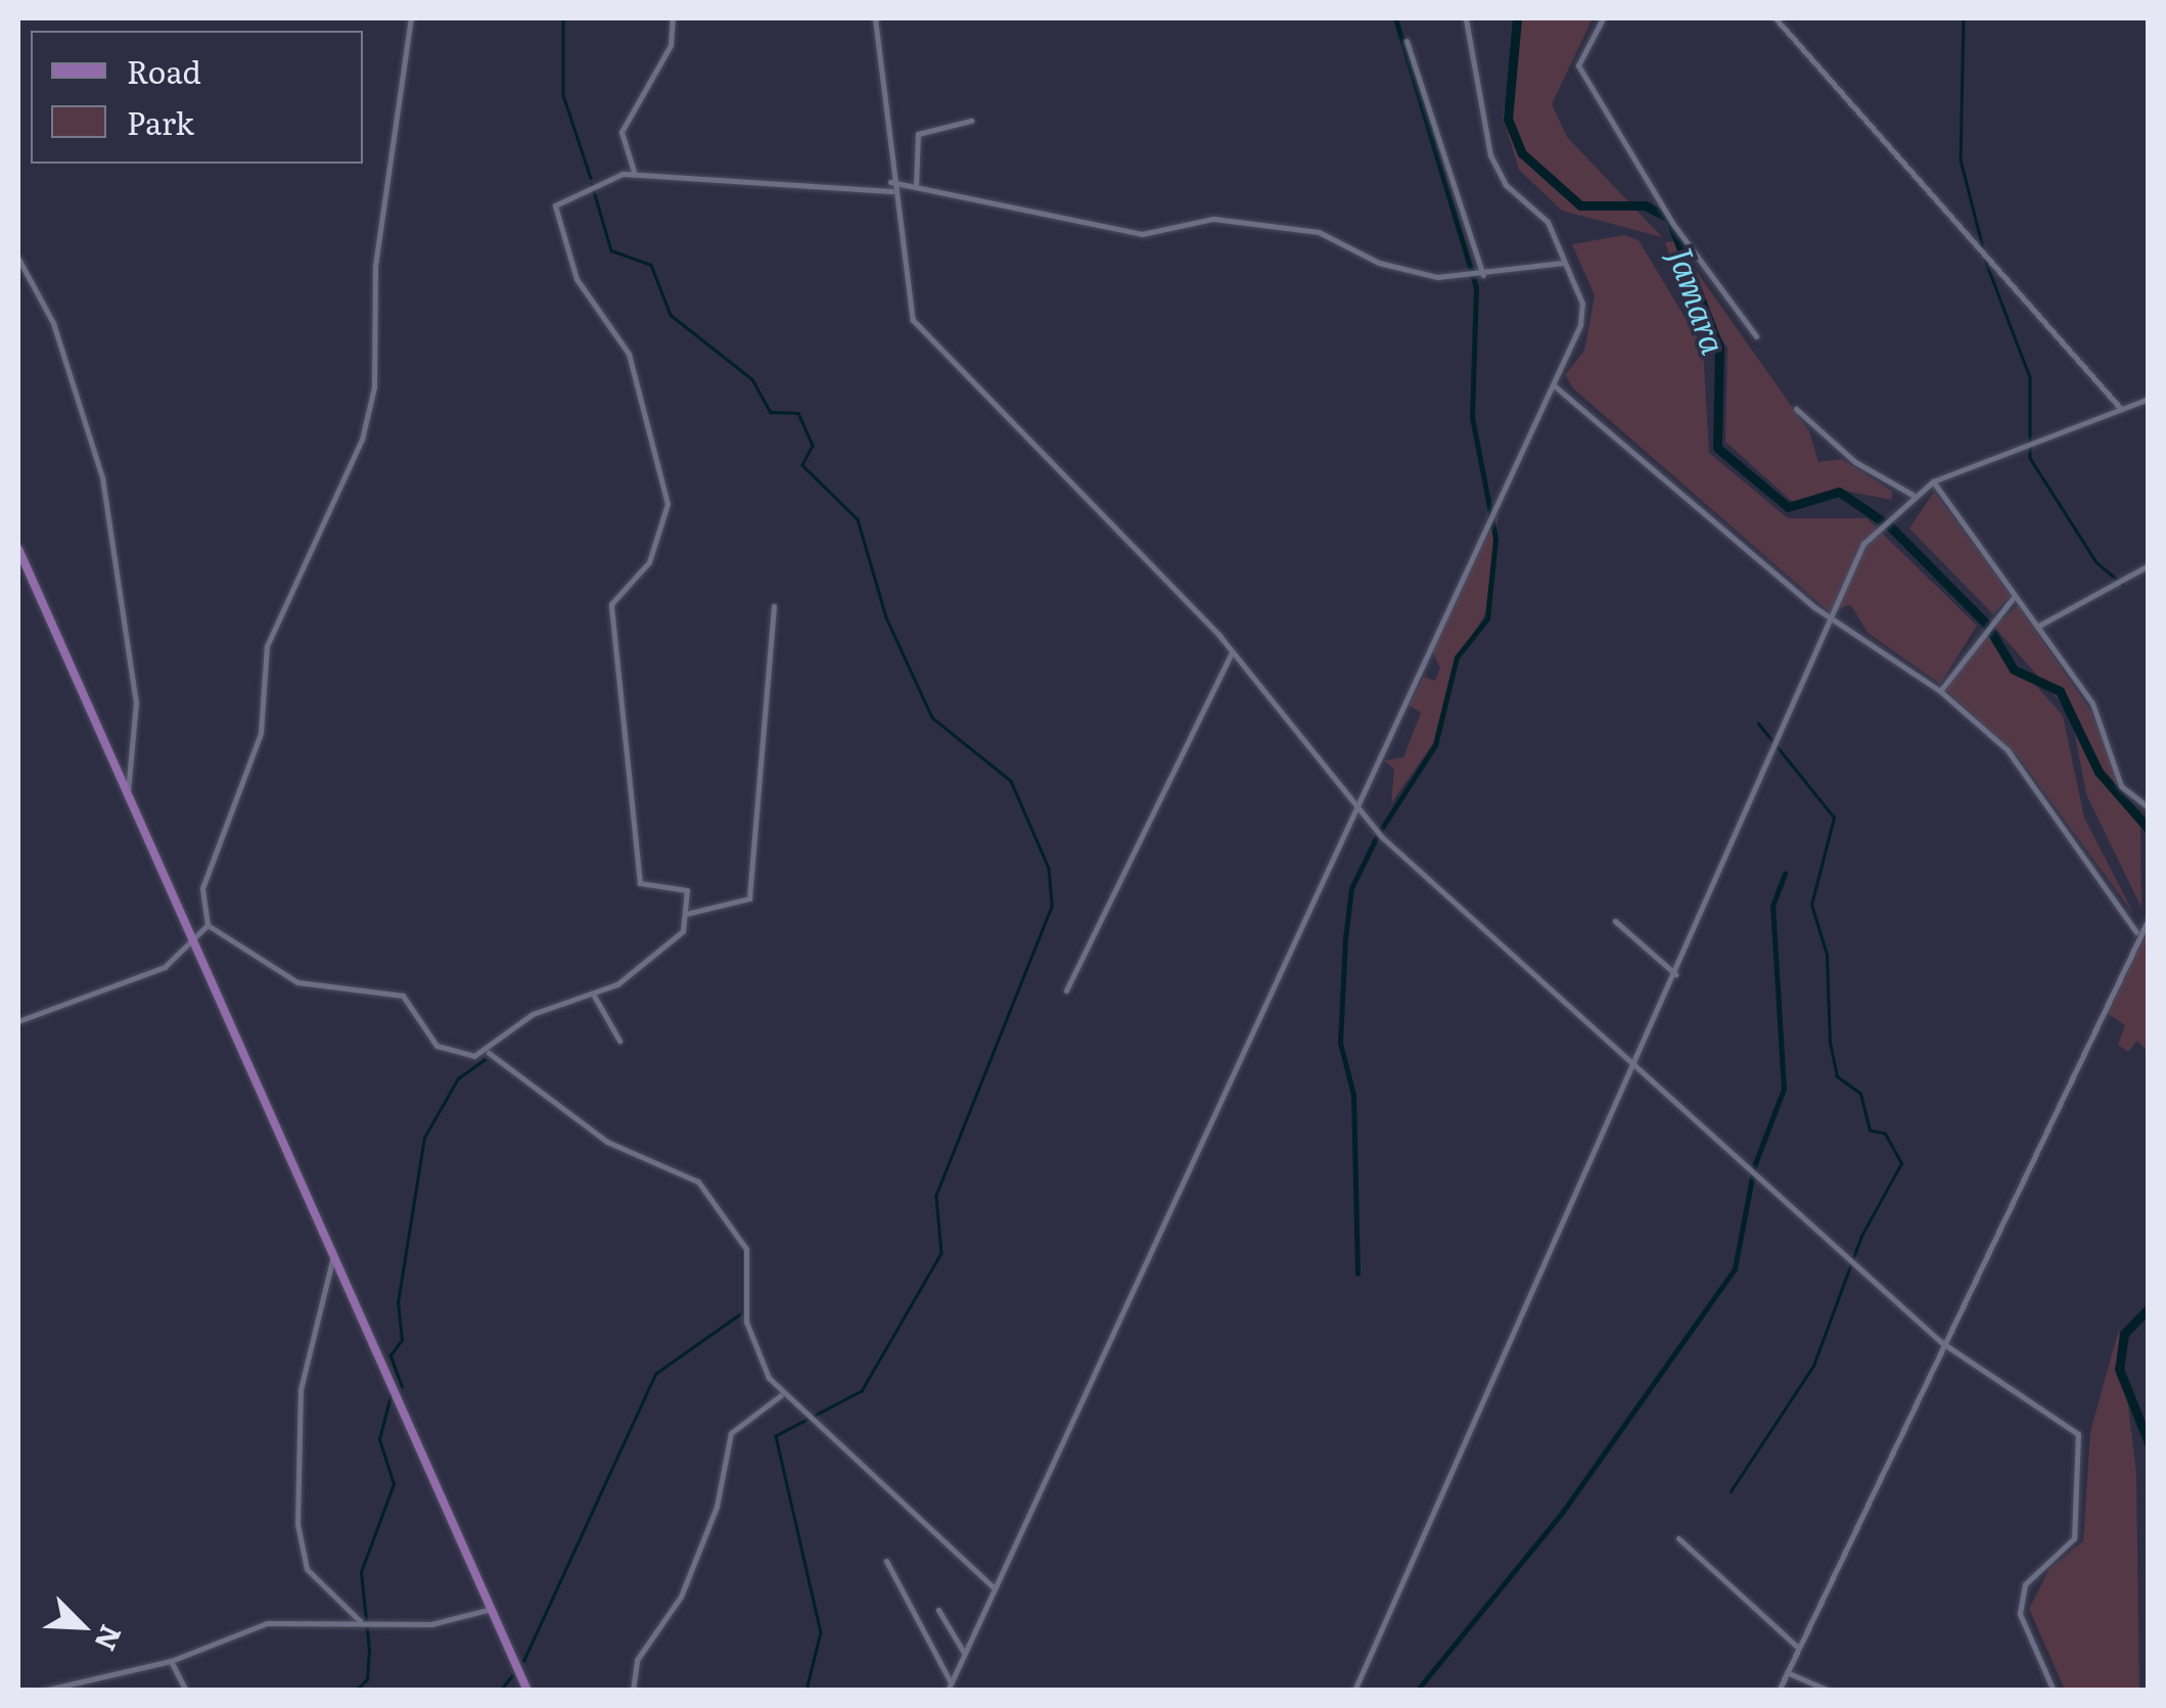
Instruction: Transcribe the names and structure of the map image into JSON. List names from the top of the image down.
{
  "water": ["Jamara"],
  "legend": ["Road", "Park"],
  "north": "bottom right"
}
